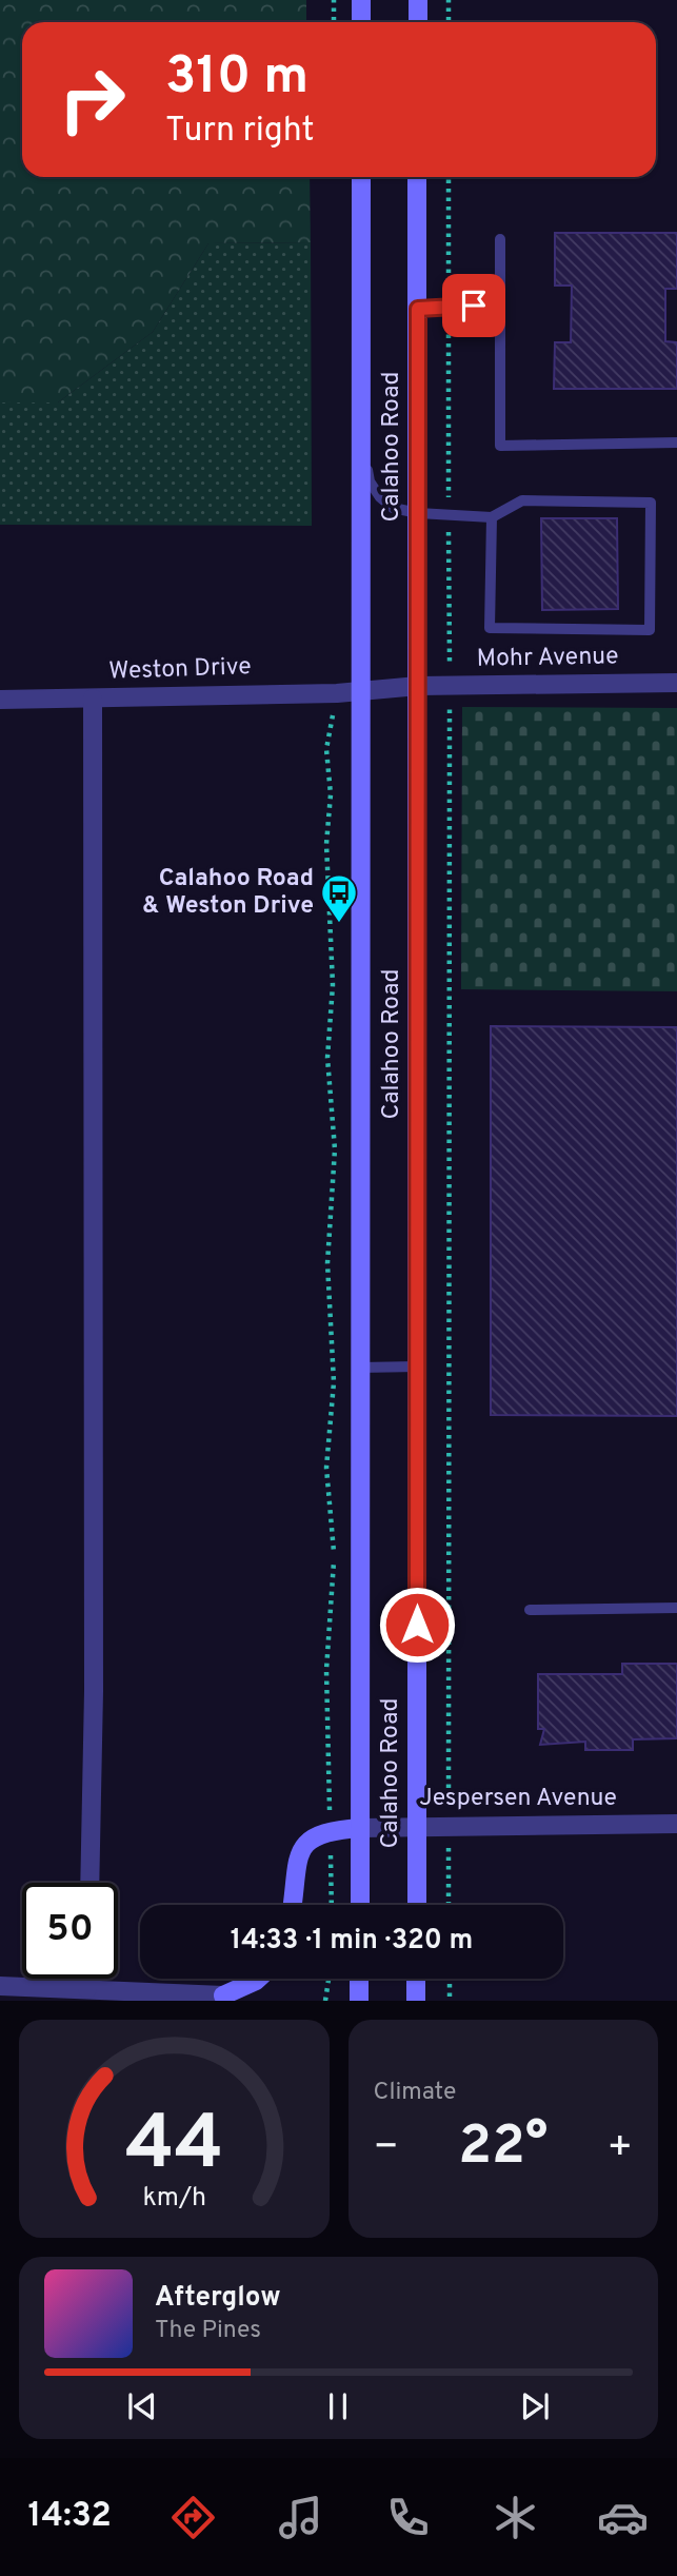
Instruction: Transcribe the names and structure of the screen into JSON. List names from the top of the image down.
{
  "streets": {
    "main road": ["Calahoo Road"],
    "street": ["Mohr Avenue", "Weston Drive", "Jespersen Avenue"]
  },
  "crossings": [
    ["Calahoo Road", "Mohr Avenue"],
    ["Calahoo Road", "Weston Drive"],
    ["Calahoo Road", "Jespersen Avenue"],
    ["Mohr Avenue", "Weston Drive"]
  ],
  "places": {
    "bus stop": ["Calahoo Road & Weston Drive"]
  },
  "page": {
    "turn": ["310 m", "Turn right"],
    "limit": "50",
    "trip": "14:33 · 1 min · 320 m",
    "tile": "Climate",
    "heat": ["−", "22°", "+"],
    "song": ["Afterglow", "The Pines"],
    "tabs": "14:32",
    "gauge": ["44", "km/h"]
  }
}
